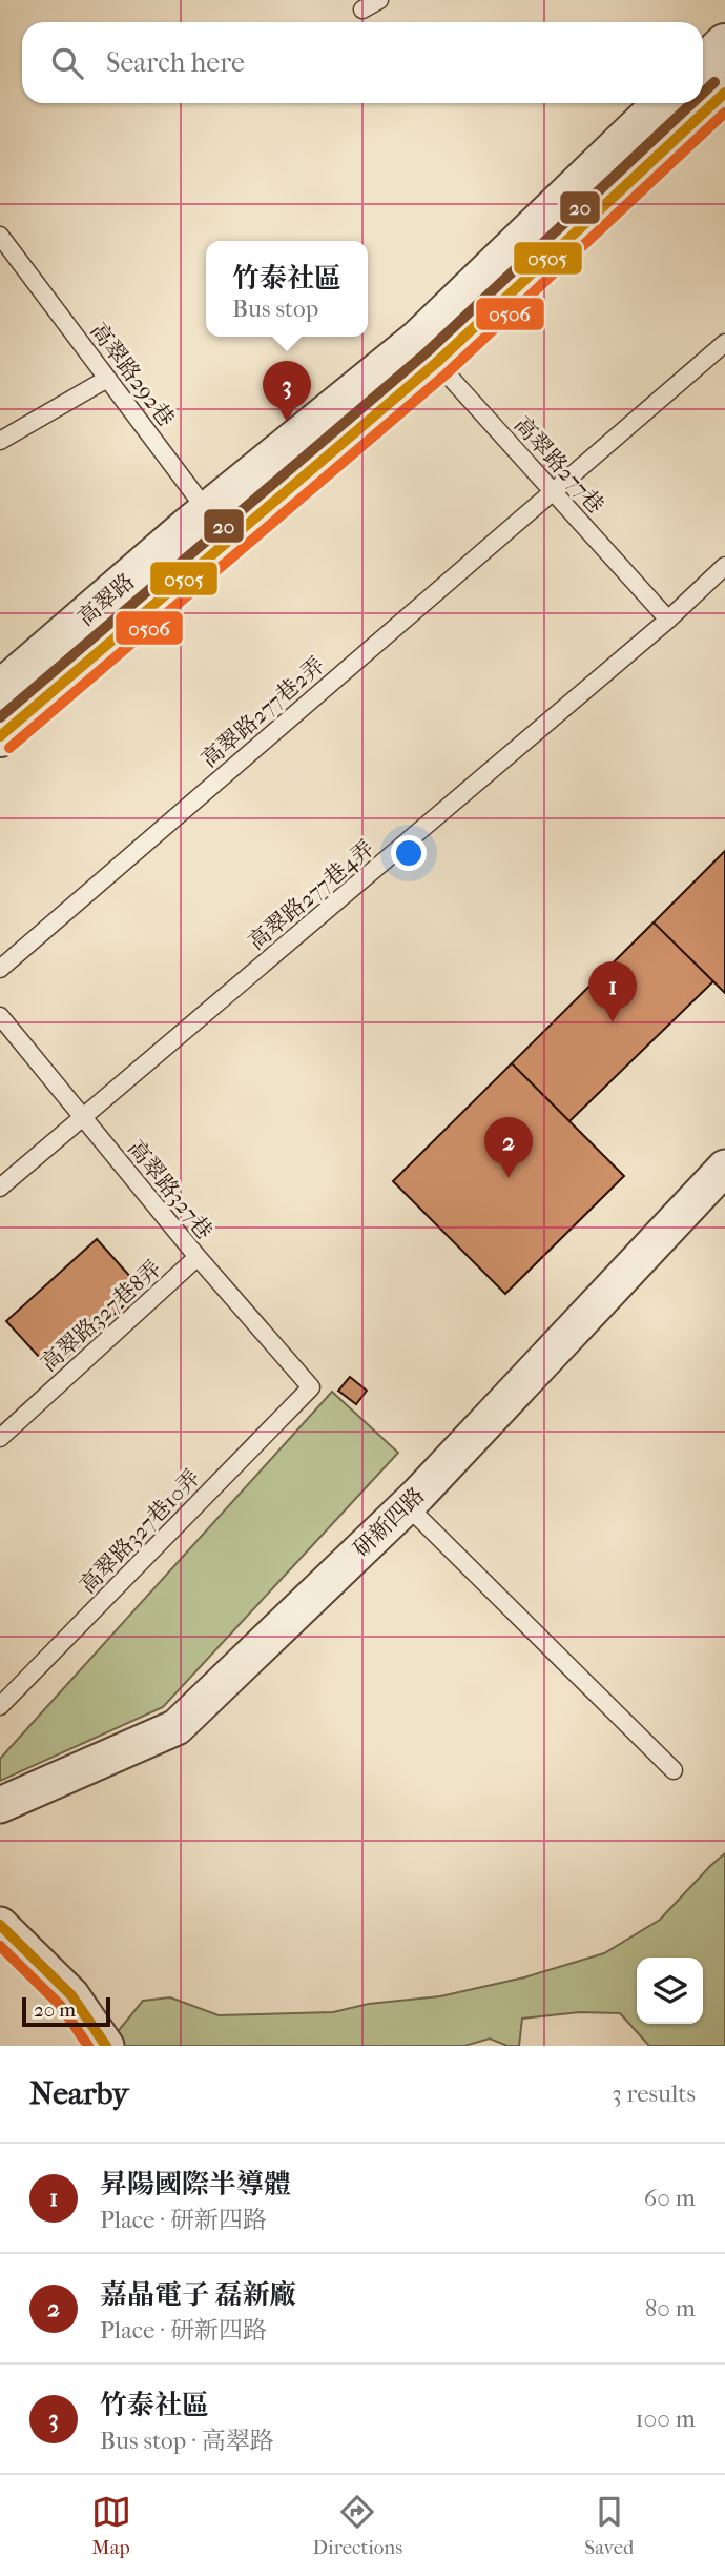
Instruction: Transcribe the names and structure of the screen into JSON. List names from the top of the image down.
{
  "streets": {
    "street": ["高翠路", "研新四路"],
    "lane": [
      "高翠路292巷",
      "高翠路277巷",
      "高翠路277巷2弄",
      "高翠路277巷4弄",
      "高翠路327巷",
      "高翠路327巷8弄",
      "高翠路327巷10弄"
    ]
  },
  "crossings": [
    ["高翠路292巷", "高翠路"],
    ["高翠路277巷", "高翠路"],
    ["高翠路277巷", "高翠路277巷2弄"],
    ["高翠路277巷", "高翠路277巷4弄"],
    ["高翠路277巷4弄", "高翠路327巷"],
    ["高翠路327巷", "高翠路327巷8弄"],
    ["高翠路327巷", "高翠路327巷10弄"]
  ],
  "lines": ["transit line 20", "transit line 0505", "transit line 0506"],
  "scale_bar": "20 m",
  "page": {
    "search": "Search here",
    "popup": ["竹泰社區", "Bus stop"],
    "pins": ["3", "1", "2"],
    "scale": "20 m",
    "heading": ["Nearby", "3 results"],
    "list": [
      {
        "mark": "1",
        "name": "昇陽國際半導體",
        "note": "Place · 研新四路",
        "value": "60 m"
      },
      {
        "mark": "2",
        "name": "嘉晶電子 磊新廠",
        "note": "Place · 研新四路",
        "value": "80 m"
      },
      {
        "mark": "3",
        "name": "竹泰社區",
        "note": "Bus stop · 高翠路",
        "value": "100 m"
      }
    ],
    "nav": ["Map", "Directions", "Saved"]
  }
}
